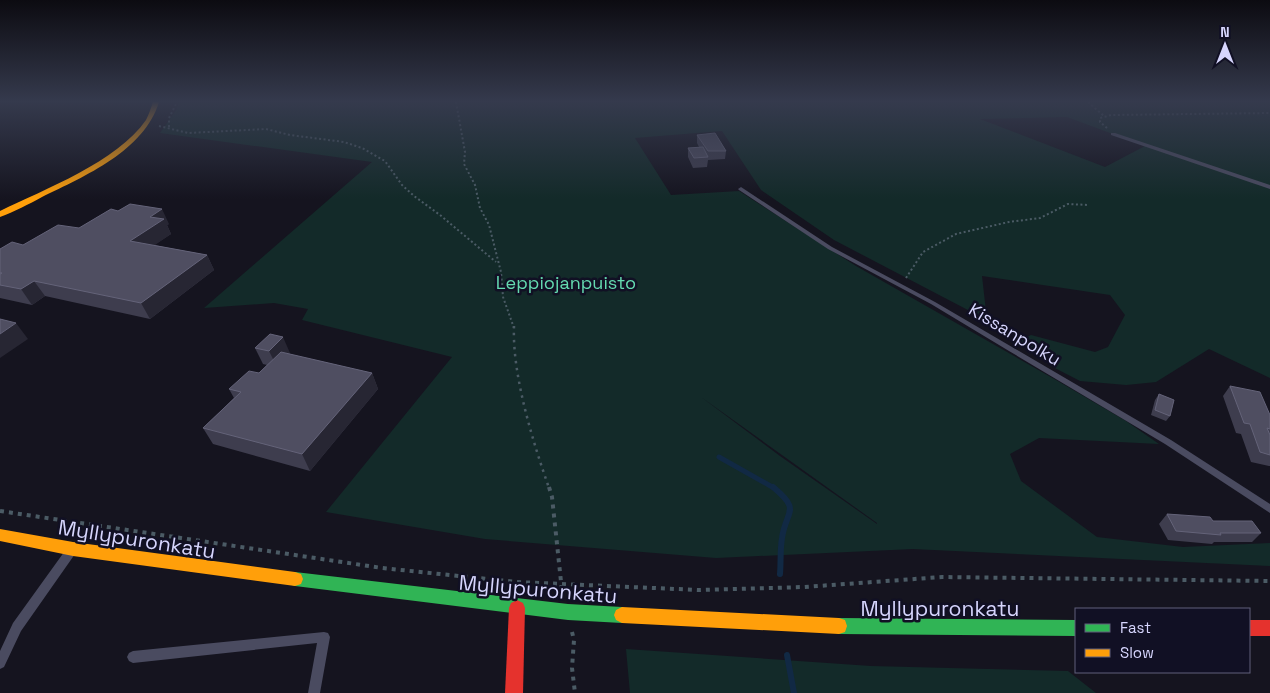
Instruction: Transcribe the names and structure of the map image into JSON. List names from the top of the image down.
{
  "streets": {
    "main road": ["Myllypuronkatu"],
    "lane": ["Kissanpolku"]
  },
  "parks": ["Leppiojanpuisto"],
  "legend": ["Fast", "Slow"],
  "north": "top"
}
